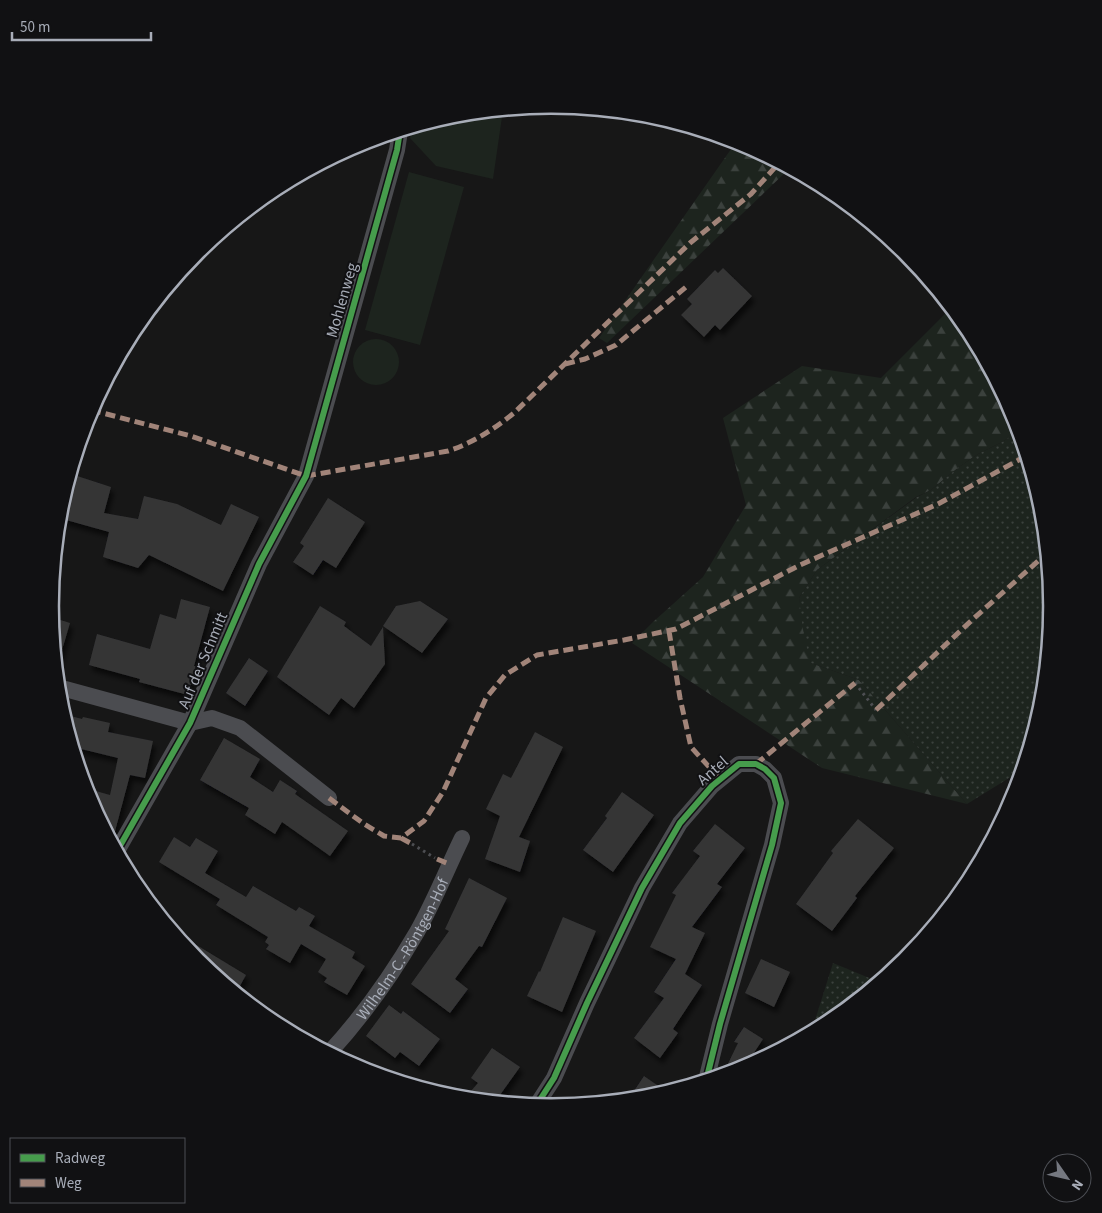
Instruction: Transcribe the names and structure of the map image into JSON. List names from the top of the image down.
{
  "streets": {
    "street": [
      "Mohlenweg",
      "Auf der Schmitt",
      "Antel",
      "Wilhelm-C.-Röntgen-Hof"
    ]
  },
  "crossings": [
    ["Mohlenweg", "Auf der Schmitt"]
  ],
  "legend": ["Radweg", "Weg"],
  "scale_bar": "50 m",
  "north": "bottom right"
}
